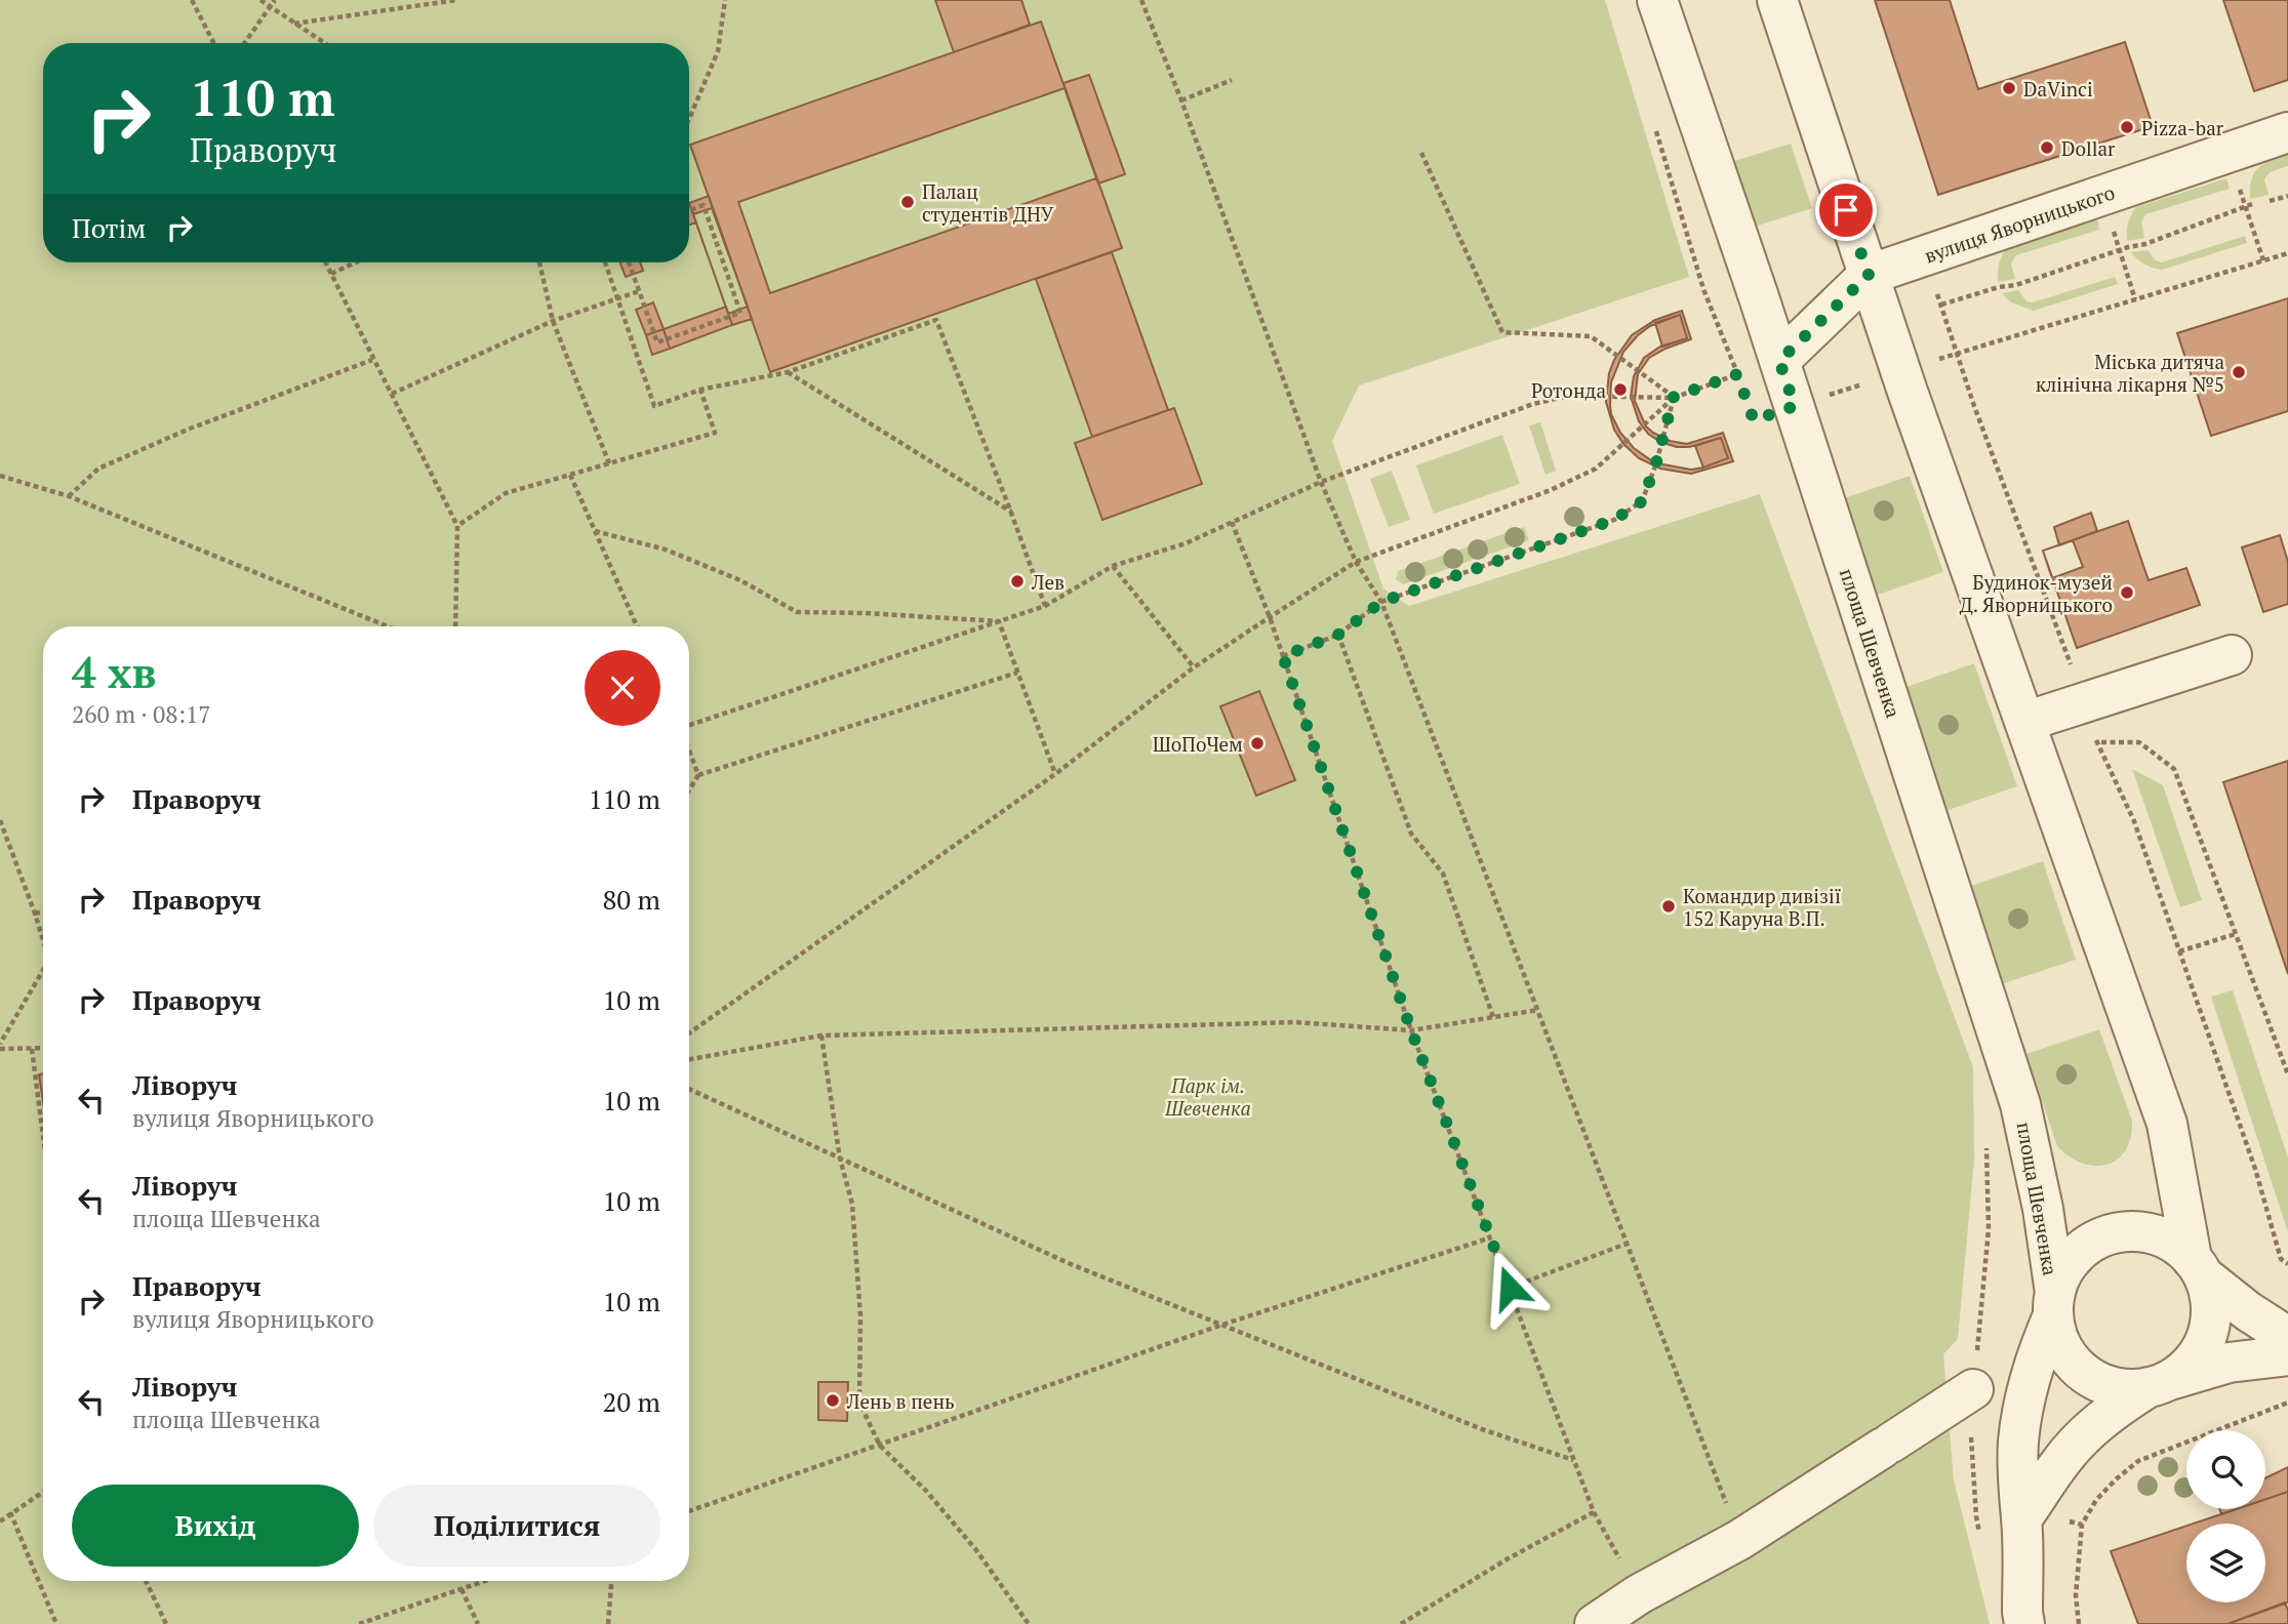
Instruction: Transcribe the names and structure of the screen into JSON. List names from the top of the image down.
{
  "streets": {
    "street": ["вулиця Яворницького", "площа Шевченка"]
  },
  "crossings": [
    ["вулиця Яворницького", "площа Шевченка"]
  ],
  "parks": ["Парк iм. Шевченка"],
  "places": [
    "DaVinci",
    "Pizza-bar",
    "Dollar",
    "Палац студентів ДНУ",
    "Міська дитяча клінічна лікарня №5",
    "Ротонда",
    "Лев",
    "Будинок-музей Д. Яворницького",
    "ШоПоЧем",
    "Командир дивізії 152 Каруна В.П.",
    "Лень в пень"
  ],
  "page": {
    "turn": ["110 m", "Праворуч"],
    "then": "Потім",
    "heading": ["4 хв", "260 m · 08:17"],
    "list": [
      {
        "name": "Праворуч",
        "value": "110 m"
      },
      {
        "name": "Праворуч",
        "value": "80 m"
      },
      {
        "name": "Праворуч",
        "value": "10 m"
      },
      {
        "name": "Ліворуч",
        "note": "вулиця Яворницького",
        "value": "10 m"
      },
      {
        "name": "Ліворуч",
        "note": "площа Шевченка",
        "value": "10 m"
      },
      {
        "name": "Праворуч",
        "note": "вулиця Яворницького",
        "value": "10 m"
      },
      {
        "name": "Ліворуч",
        "note": "площа Шевченка",
        "value": "20 m"
      }
    ],
    "buttons": ["Вихід", "Поділитися"]
  }
}
